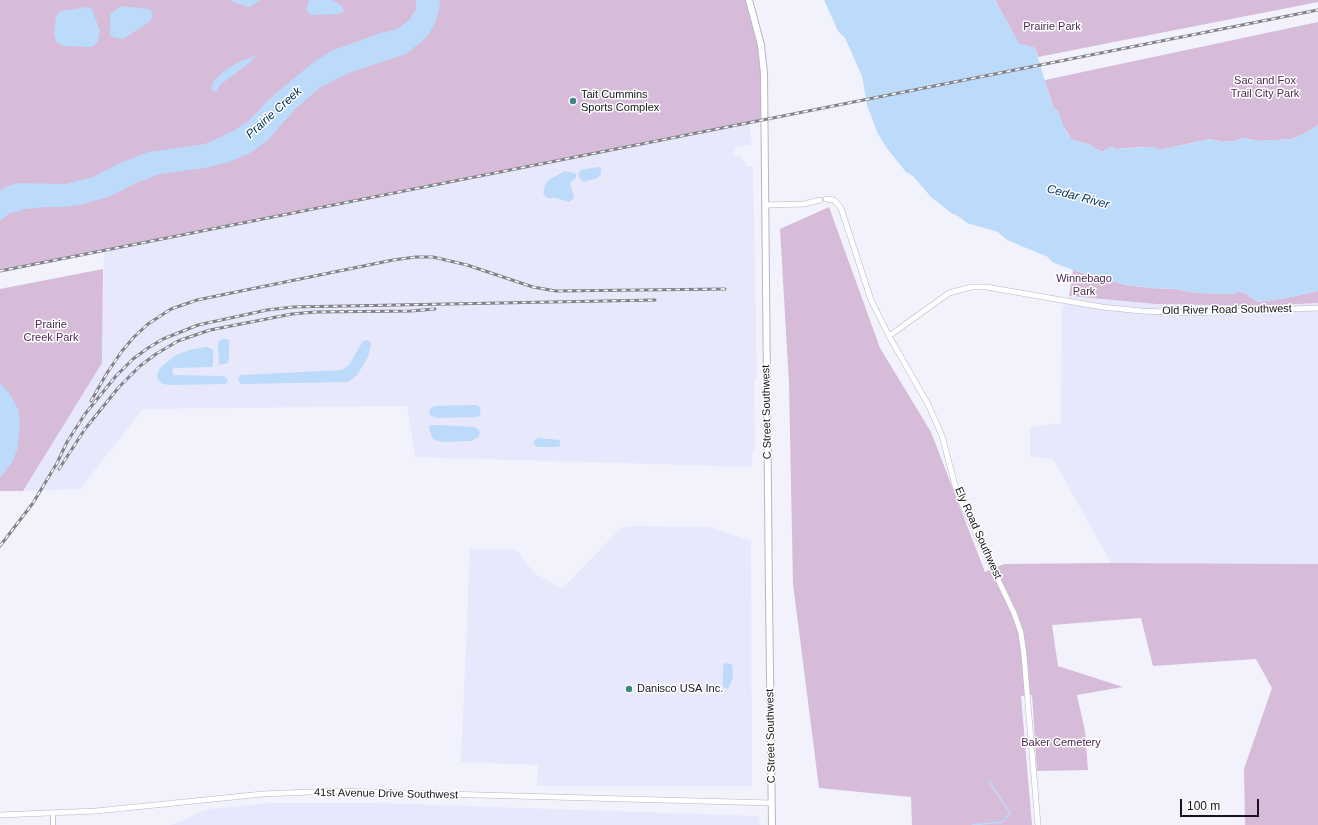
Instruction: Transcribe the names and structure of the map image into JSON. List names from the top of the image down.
{
  "streets": {
    "main road": ["C Street Southwest"],
    "street": ["Old River Road Southwest", "Ely Road Southwest", "41st Avenue Drive Southwest"]
  },
  "crossings": [
    ["Old River Road Southwest", "Ely Road Southwest"],
    ["C Street Southwest", "41st Avenue Drive Southwest"]
  ],
  "water": ["Prairie Creek", "Cedar River"],
  "parks": [
    "Prairie Park",
    "Sac and Fox Trail City Park",
    "Winnebago Park",
    "Prairie Creek Park",
    "Baker Cemetery"
  ],
  "places": ["Tait Cummins Sports Complex", "Danisco USA Inc."],
  "scale_bar": "100 m"
}
